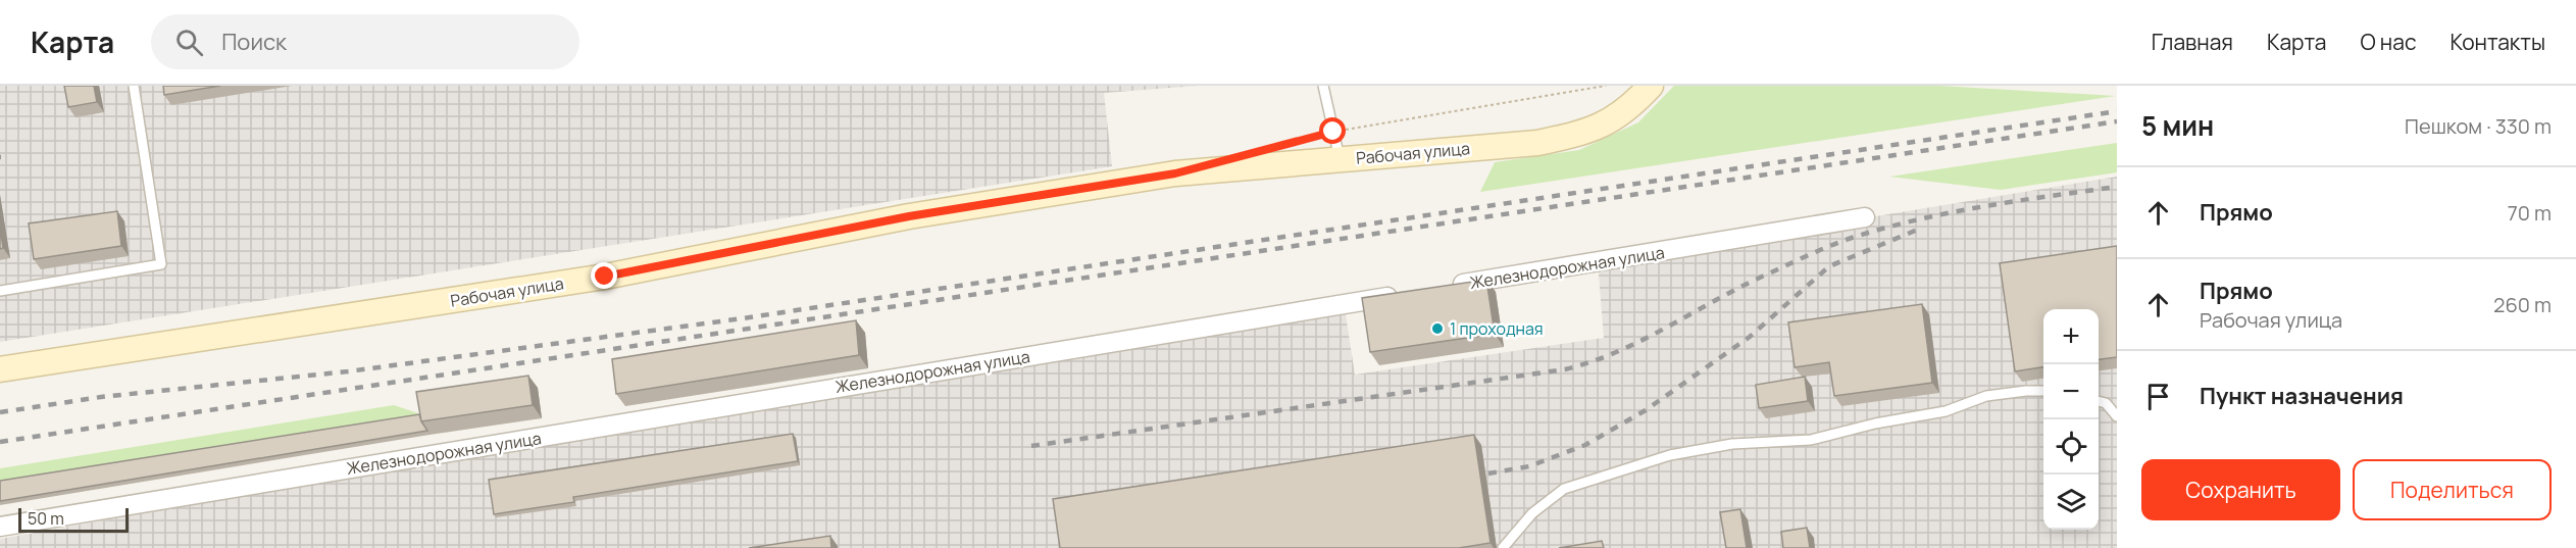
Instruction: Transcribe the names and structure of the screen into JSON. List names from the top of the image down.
{
  "streets": {
    "street": ["Рабочая улица", "Железнодорожная улица"]
  },
  "places": ["1 проходная"],
  "scale_bar": "50 m",
  "page": {
    "header": "Карта",
    "search": "Поиск",
    "nav": [
      "Главная",
      "Карта",
      "О нас",
      "Контакты"
    ],
    "heading": ["5 мин", "Пешком · 330 m"],
    "list": [
      ["Прямо", "70 m"],
      ["Прямо", "Рабочая улица", "260 m"],
      "Пункт назначения"
    ],
    "map_buttons": ["+", "−"],
    "buttons": ["Сохранить", "Поделиться"],
    "scale": "50 m"
  }
}
